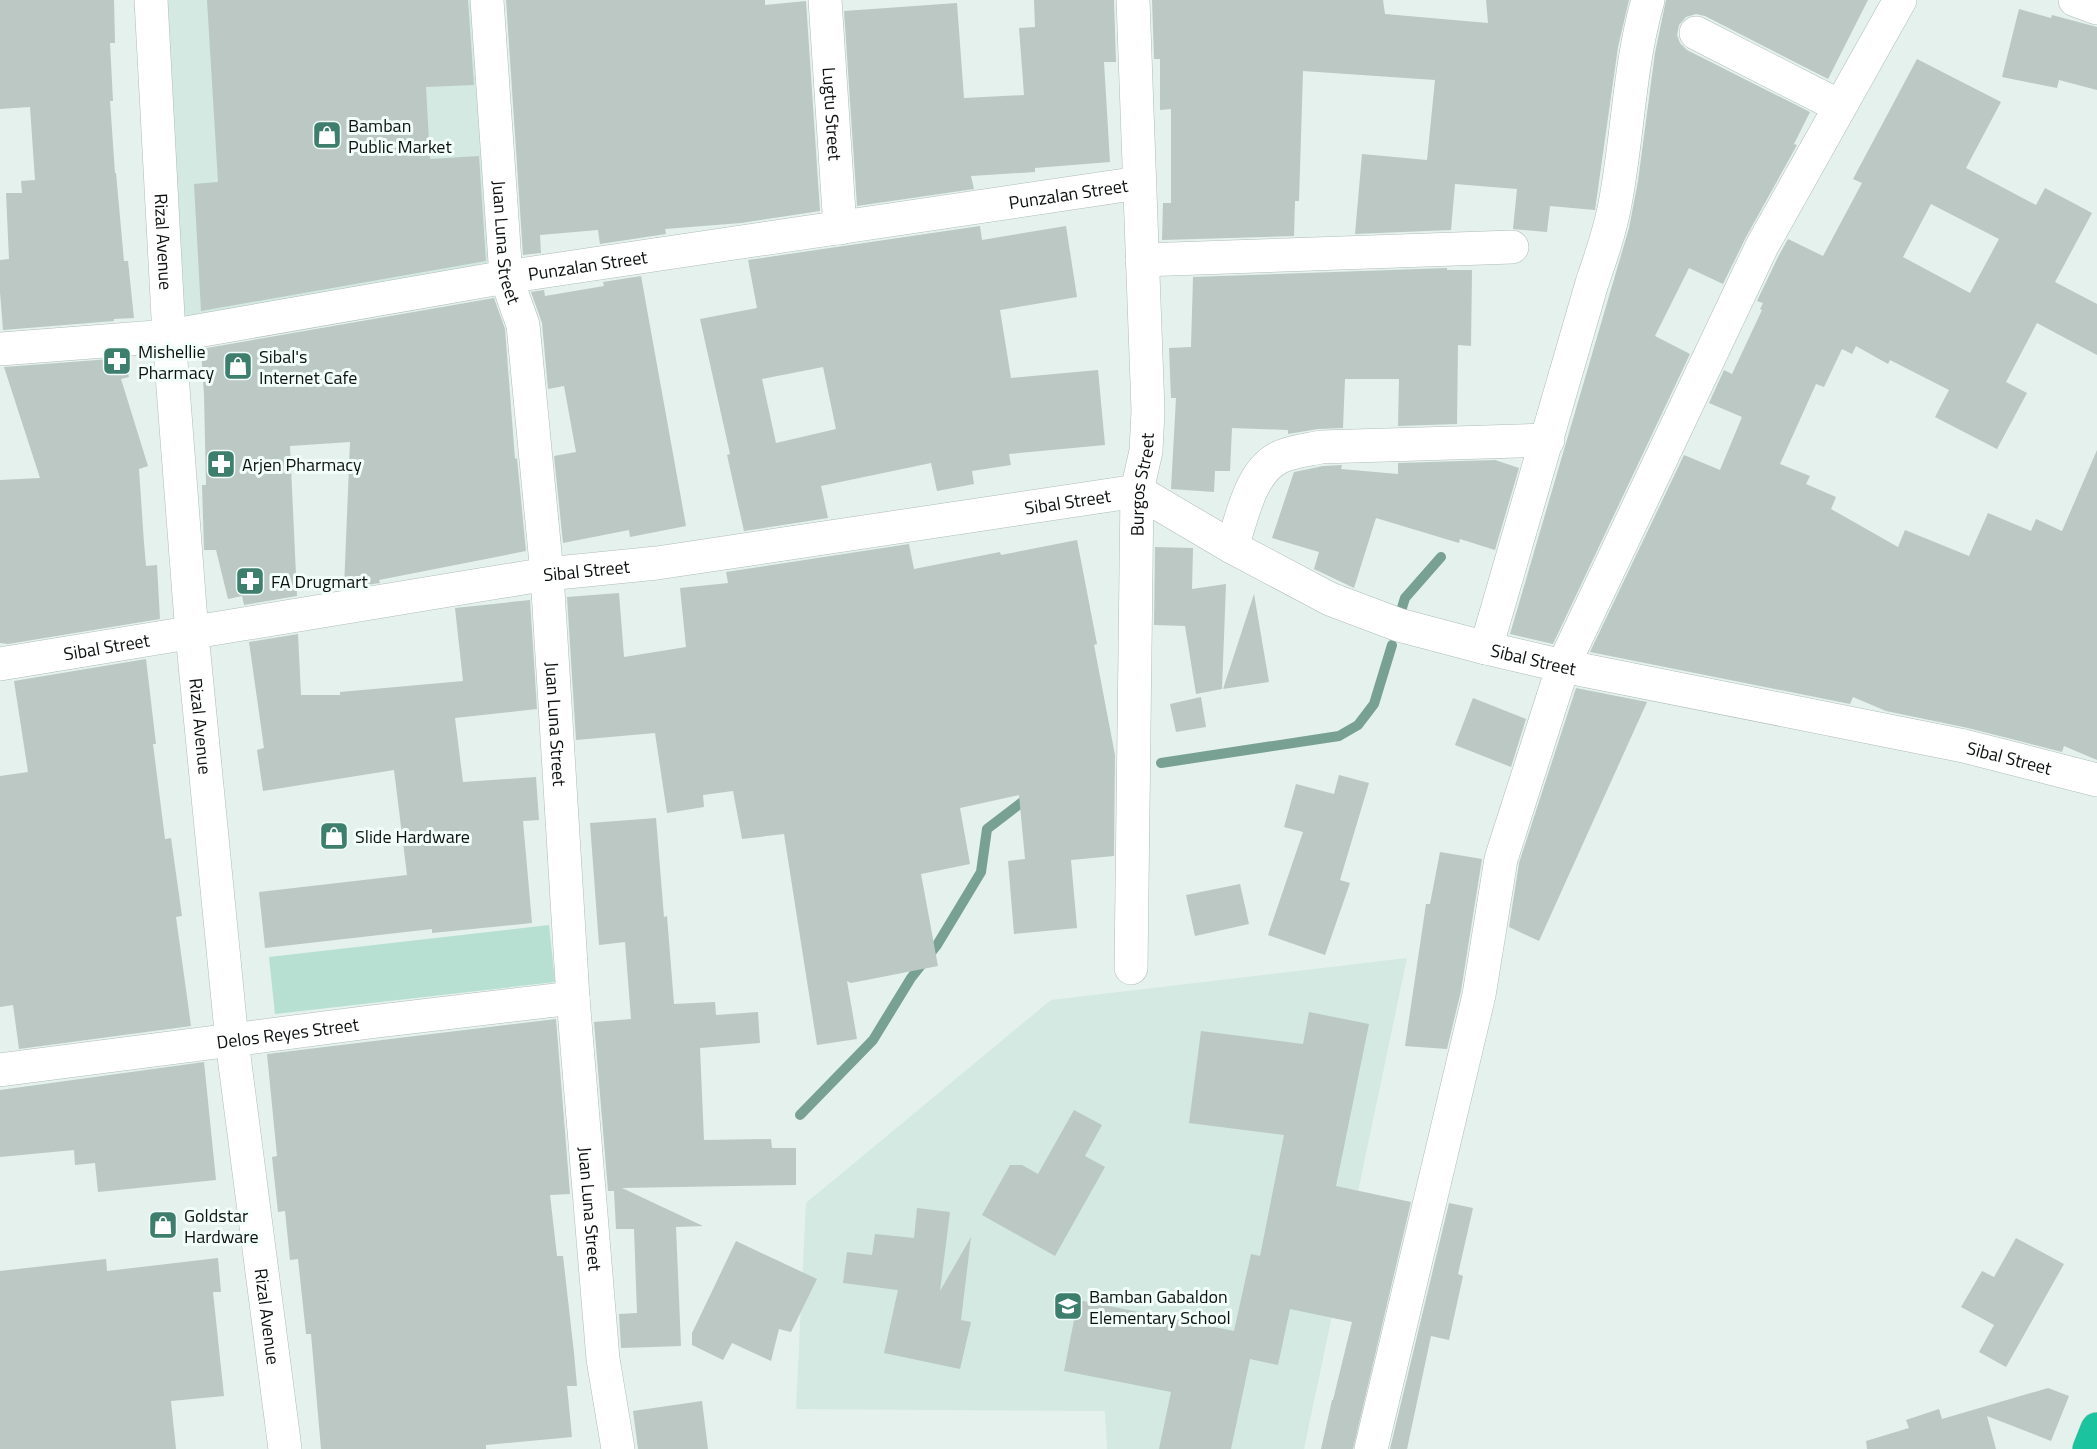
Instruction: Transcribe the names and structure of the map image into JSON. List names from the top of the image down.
{
  "streets": {
    "street": [
      "Lugtu Street",
      "Punzalan Street",
      "Juan Luna Street",
      "Rizal Avenue",
      "Burgos Street",
      "Sibal Street",
      "Delos Reyes Street"
    ]
  },
  "crossings": [
    ["Lugtu Street", "Punzalan Street"],
    ["Punzalan Street", "Juan Luna Street"],
    ["Punzalan Street", "Rizal Avenue"],
    ["Punzalan Street", "Burgos Street"],
    ["Juan Luna Street", "Sibal Street"],
    ["Juan Luna Street", "Delos Reyes Street"],
    ["Rizal Avenue", "Sibal Street"],
    ["Rizal Avenue", "Delos Reyes Street"],
    ["Burgos Street", "Sibal Street"]
  ],
  "places": {
    "shop": [
      "Bamban Public Market",
      "Sibal's Internet Cafe",
      "Slide Hardware",
      "Goldstar Hardware"
    ],
    "pharmacy": ["Mishellie Pharmacy", "Arjen Pharmacy", "FA Drugmart"],
    "school or university": ["Bamban Gabaldon Elementary School"]
  }
}
